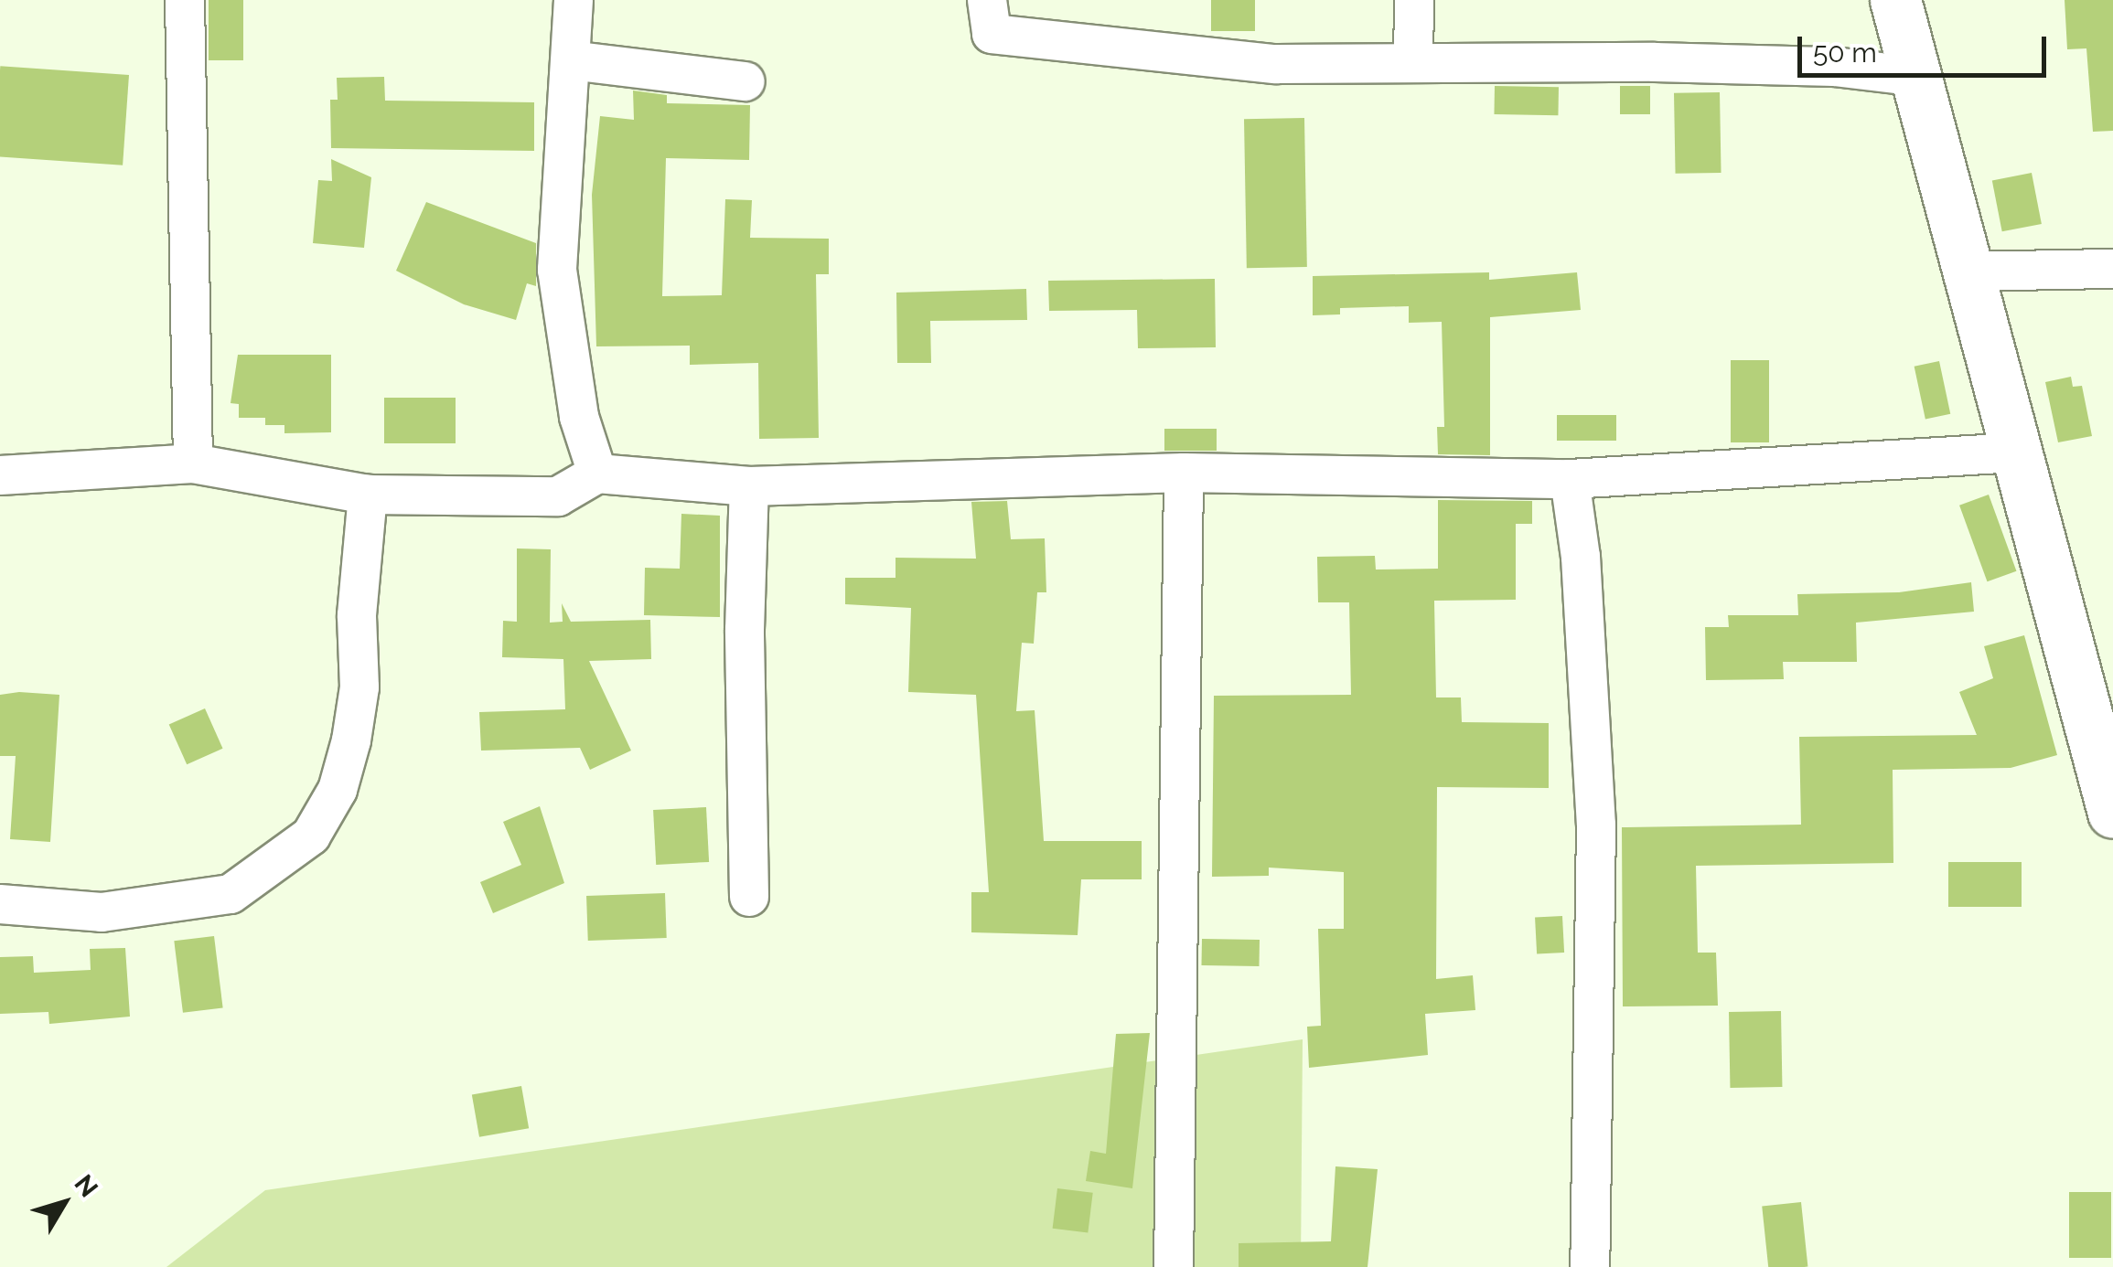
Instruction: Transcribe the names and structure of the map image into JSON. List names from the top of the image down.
{
  "scale_bar": "50 m",
  "north": "top right"
}
